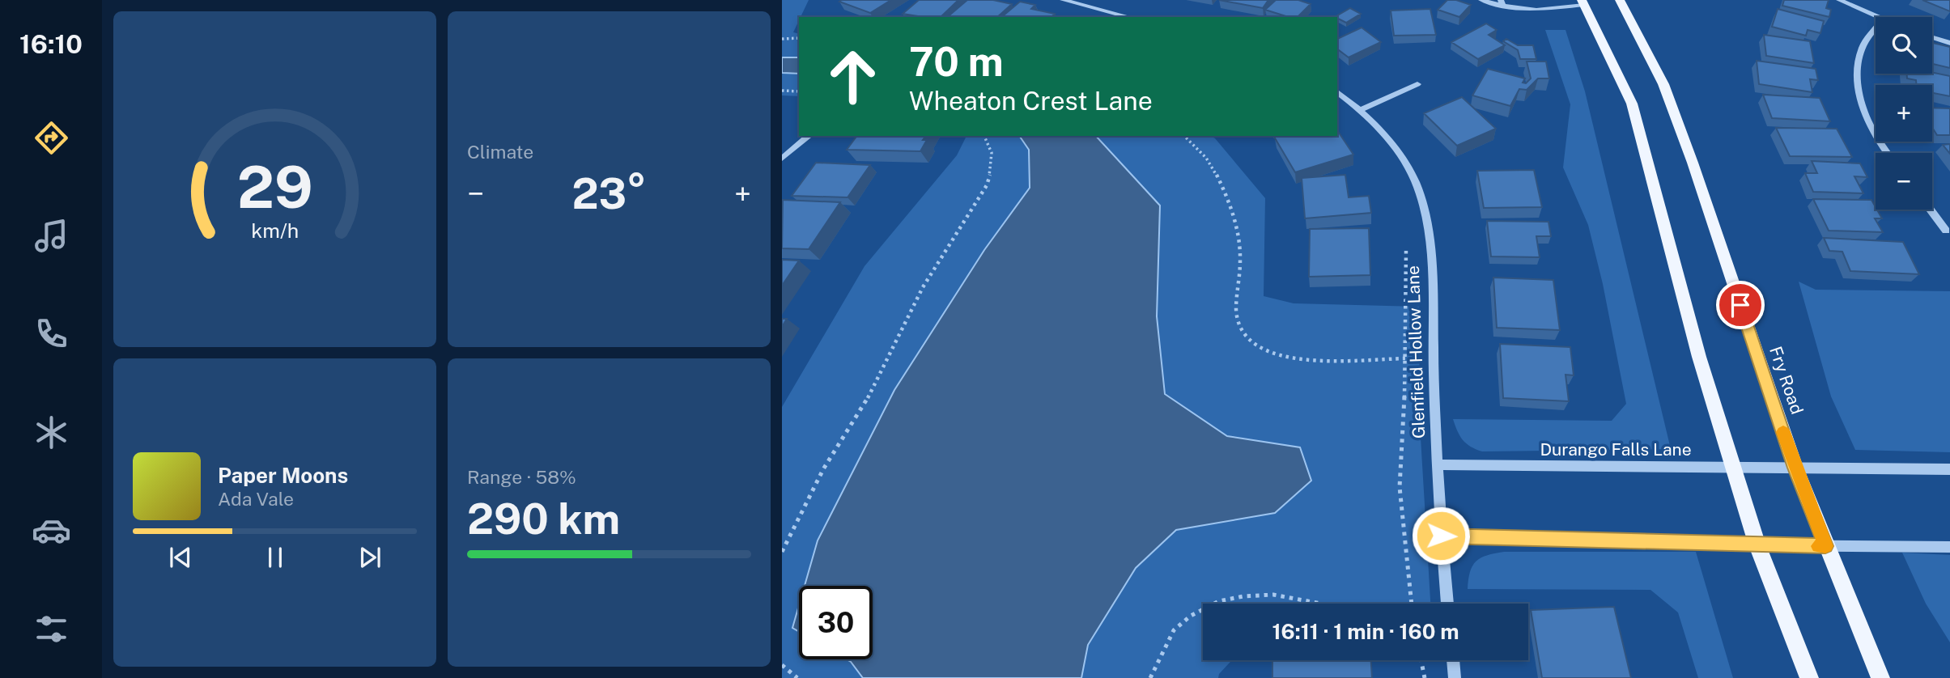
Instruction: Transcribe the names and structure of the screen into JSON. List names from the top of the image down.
{
  "streets": {
    "main road": ["Fry Road"],
    "street": ["Glenfield Hollow Lane", "Durango Falls Lane"]
  },
  "crossings": [
    ["Glenfield Hollow Lane", "Durango Falls Lane"],
    ["Fry Road", "Durango Falls Lane"]
  ],
  "page": {
    "tabs": "16:10",
    "tile": [
      "Climate",
      ["Range · 58%", "290 km"]
    ],
    "map_buttons": ["+", "−"],
    "turn": ["70 m", "Wheaton Crest Lane"],
    "heat": ["−", "23°", "+"],
    "song": ["Paper Moons", "Ada Vale"],
    "limit": "30",
    "trip": "16:11 · 1 min · 160 m",
    "gauge": ["29", "km/h"]
  }
}
